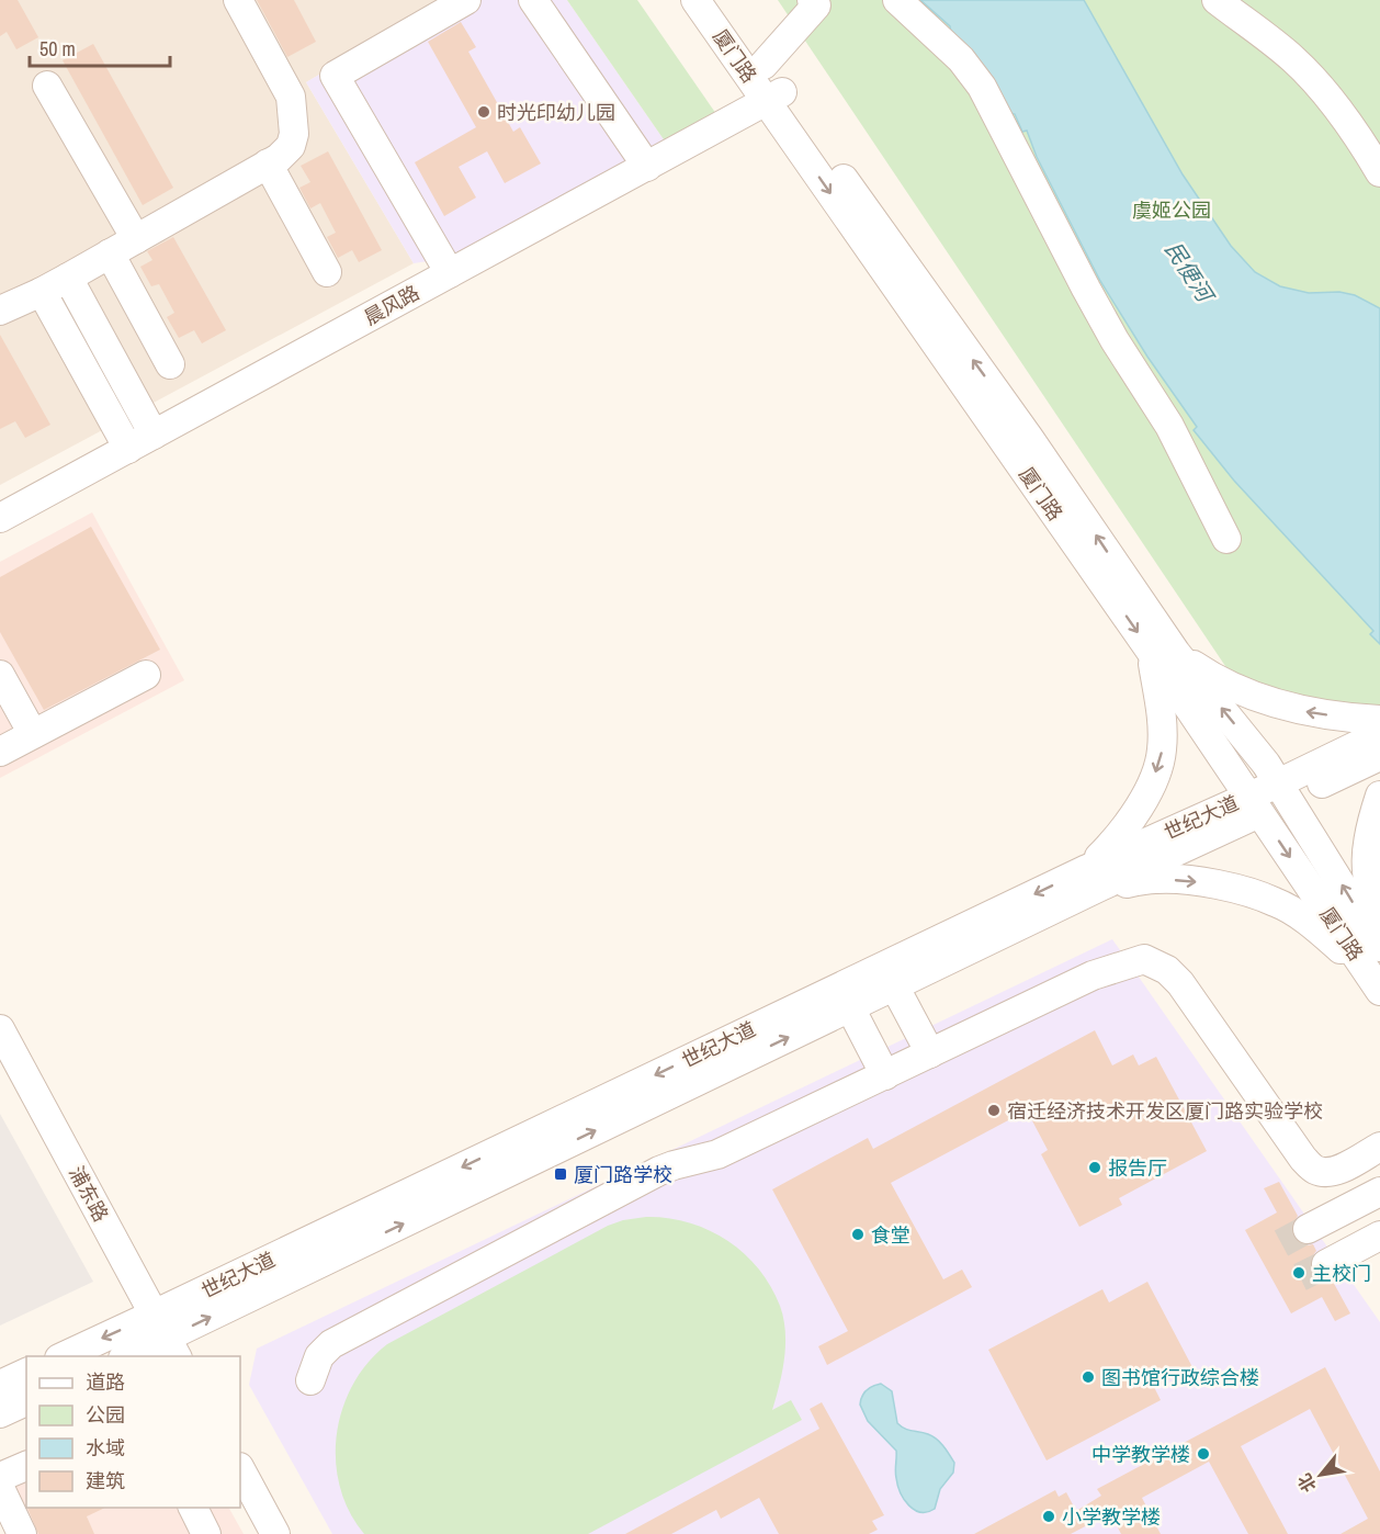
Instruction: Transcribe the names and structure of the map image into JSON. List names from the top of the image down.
{
  "streets": {
    "street": [
      "厦门路",
      "晨风路",
      "世纪大道",
      "浦东路"
    ]
  },
  "crossings": [
    ["厦门路", "晨风路"],
    ["厦门路", "世纪大道"],
    ["世纪大道", "浦东路"]
  ],
  "water": ["民便河"],
  "parks": ["虞姬公园"],
  "places": {
    "other": [
      "时光印幼儿园",
      "宿迁经济技术开发区厦门路实验学校",
      "报告厅",
      "食堂",
      "主校门",
      "图书馆行政综合楼",
      "中学教学楼",
      "小学教学楼"
    ],
    "transit": ["厦门路学校"]
  },
  "legend": [
    "道路",
    "公园",
    "水域",
    "建筑"
  ],
  "scale_bar": "50 m",
  "north": "bottom left"
}
